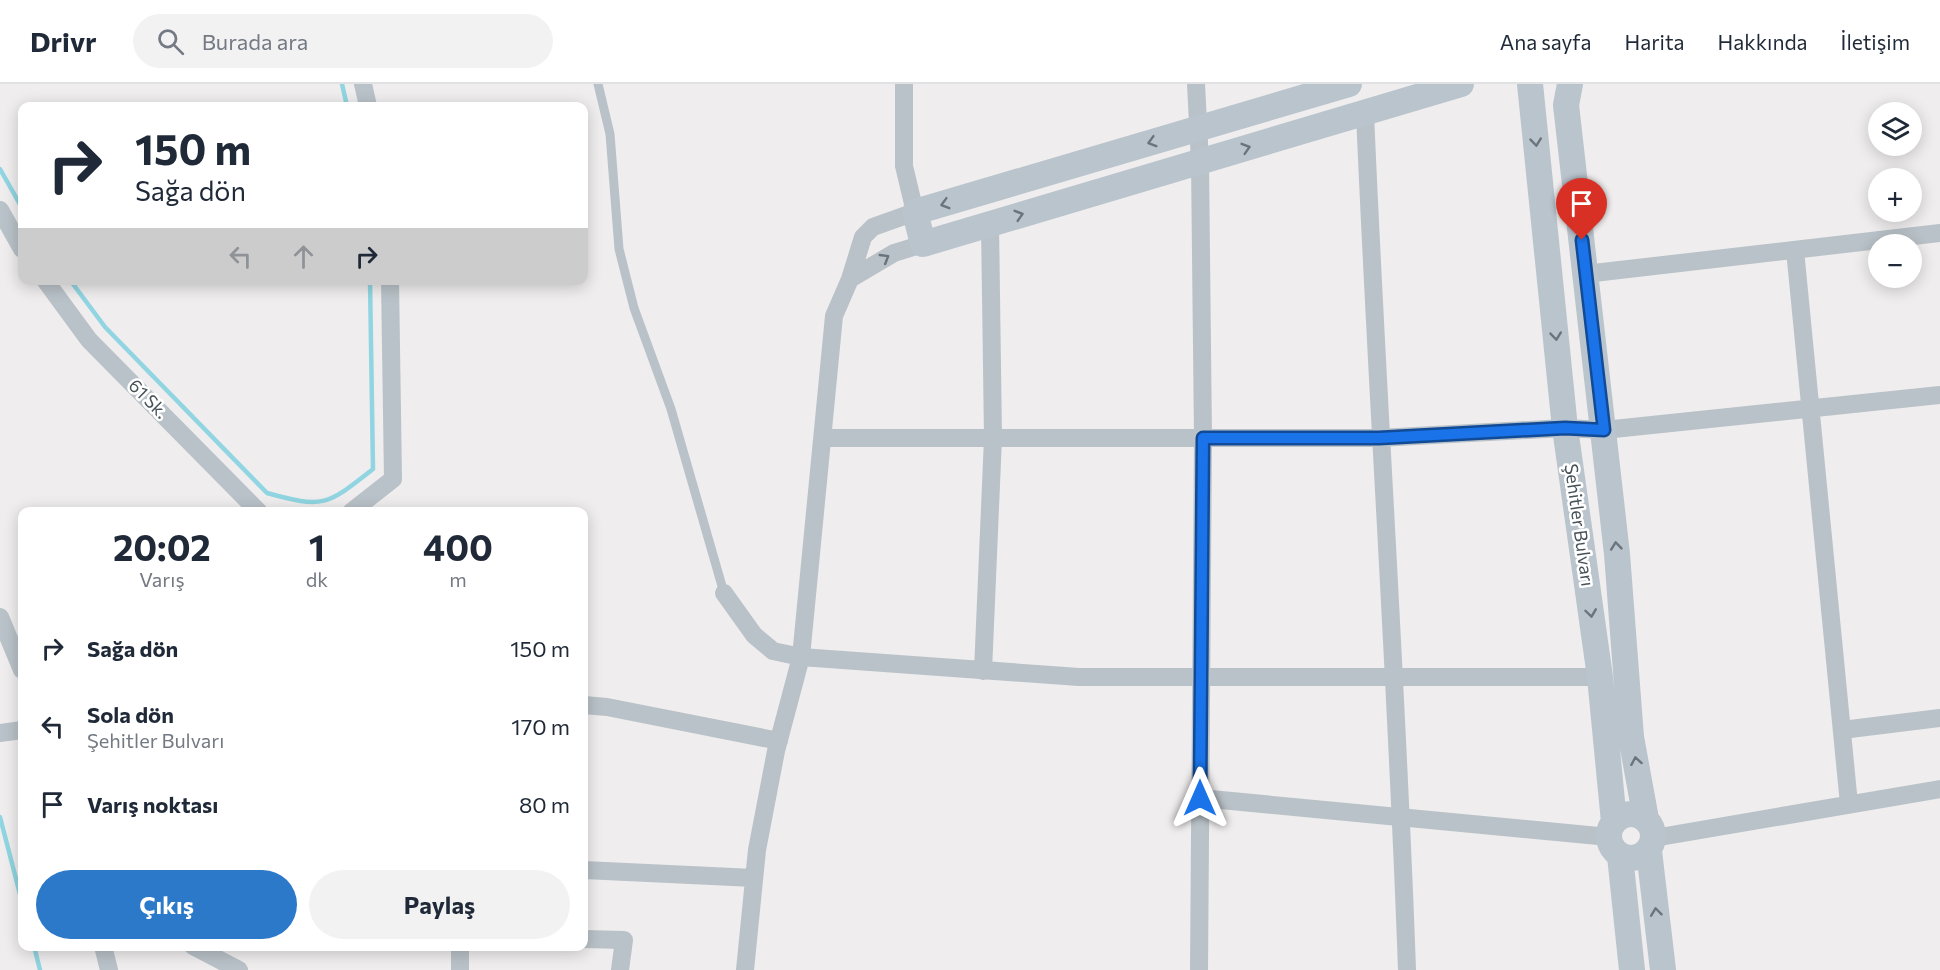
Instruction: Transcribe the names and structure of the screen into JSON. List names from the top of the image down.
{
  "streets": {
    "main road": ["Şehitler Bulvarı"],
    "street": ["61 Sk."]
  },
  "page": {
    "header": "Drivr",
    "search": "Burada ara",
    "nav": [
      "Ana sayfa",
      "Harita",
      "Hakkında",
      "İletişim"
    ],
    "map_buttons": ["+", "−"],
    "turn": ["150 m", "Sağa dön"],
    "eta": [
      "20:02",
      "Varış",
      "1",
      "dk",
      "400",
      "m"
    ],
    "list": [
      {
        "name": "Sağa dön",
        "value": "150 m"
      },
      {
        "name": "Sola dön",
        "note": "Şehitler Bulvarı",
        "value": "170 m"
      },
      {
        "name": "Varış noktası",
        "value": "80 m"
      }
    ],
    "buttons": ["Çıkış", "Paylaş"]
  }
}
